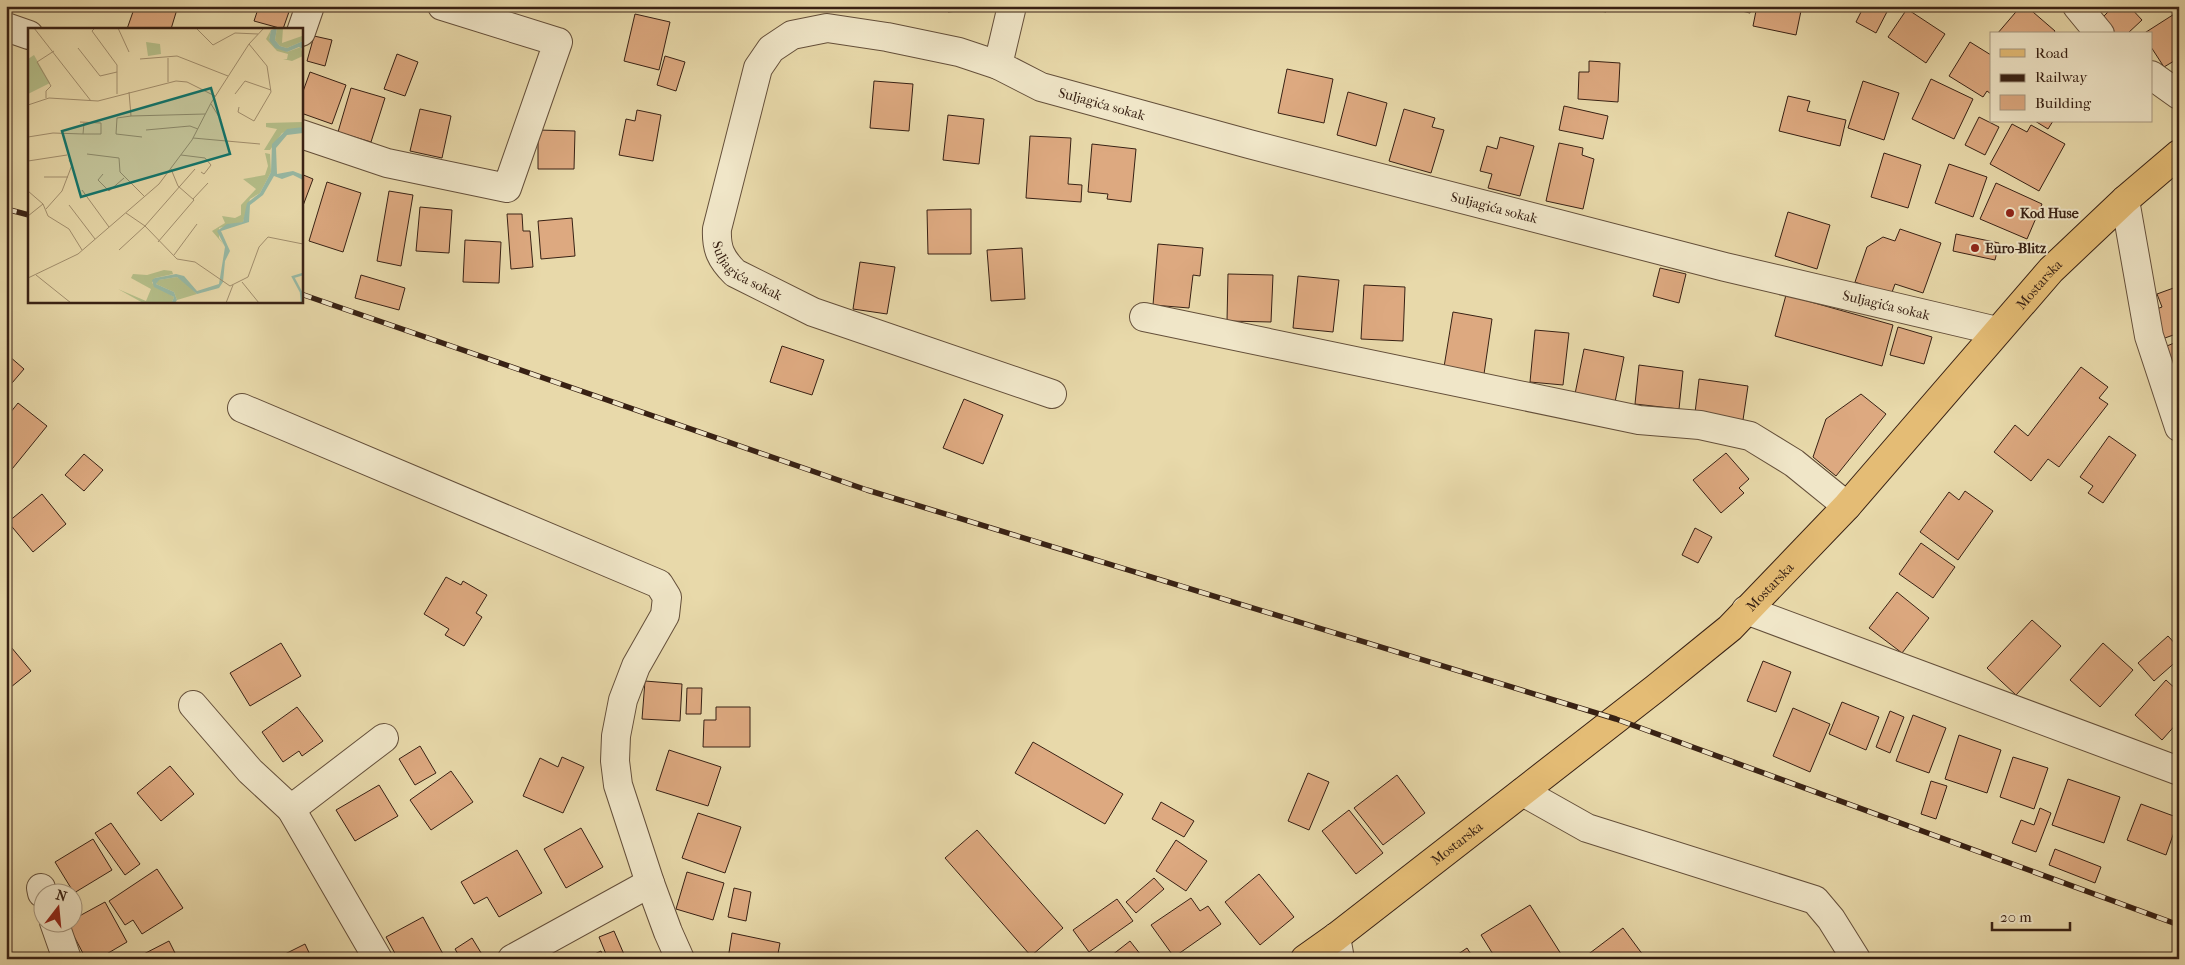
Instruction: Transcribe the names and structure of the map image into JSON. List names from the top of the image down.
{
  "streets": {
    "main road": ["Mostarska"],
    "street": ["Suljagića sokak"]
  },
  "crossings": [
    ["Suljagića sokak", "Mostarska"]
  ],
  "places": ["Kod Huse", "Euro-Blitz"],
  "legend": ["Road", "Railway", "Building"],
  "scale_bar": "20 m",
  "north": "top"
}
